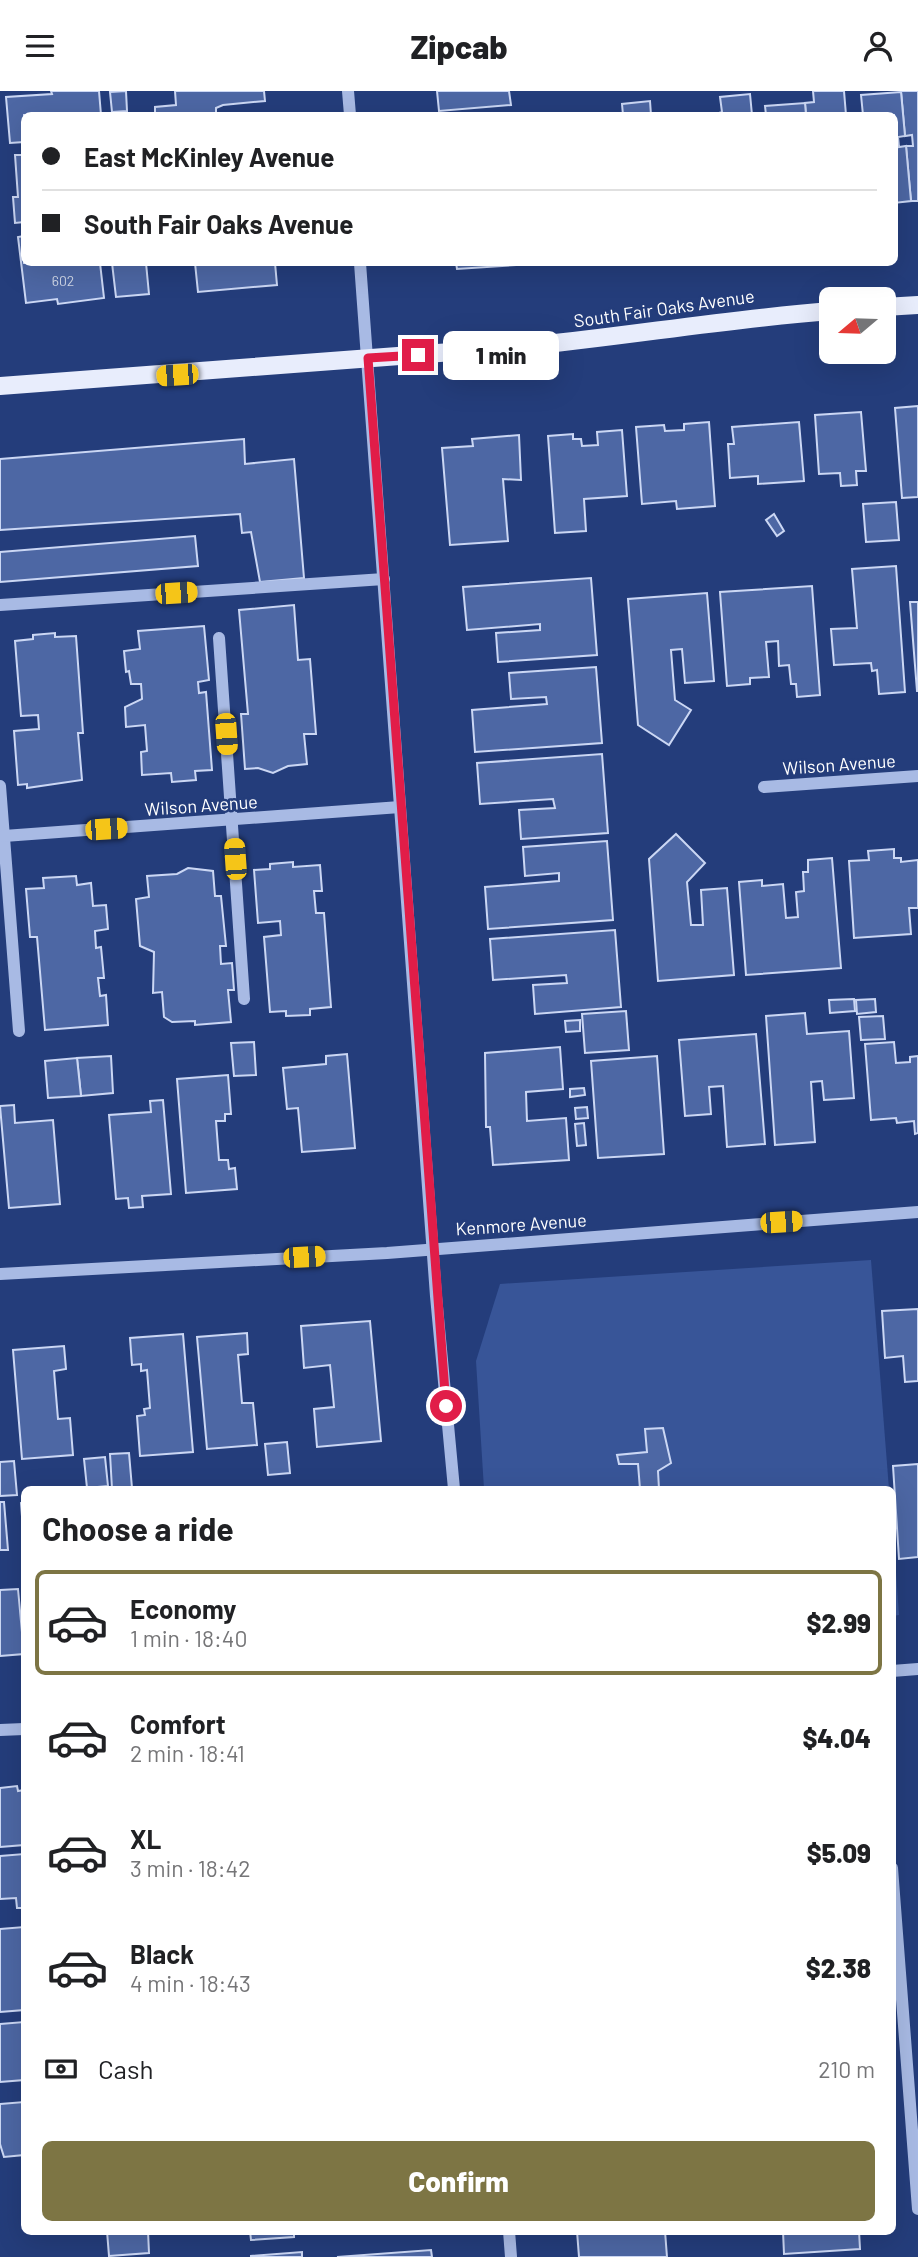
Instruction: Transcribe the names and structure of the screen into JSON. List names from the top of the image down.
{
  "streets": {
    "main road": ["South Fair Oaks Avenue"],
    "street": ["Wilson Avenue", "Kenmore Avenue"]
  },
  "house_numbers": ["602"],
  "north": "left",
  "page": {
    "header": "Zipcab",
    "banner": ["East McKinley Avenue", "South Fair Oaks Avenue"],
    "bubble": "1 min",
    "heading": "Choose a ride",
    "list": [
      {
        "name": "Economy",
        "note": "1 min · 18:40",
        "value": "$2.99"
      },
      {
        "name": "Comfort",
        "note": "2 min · 18:41",
        "value": "$4.04"
      },
      {
        "name": "XL",
        "note": "3 min · 18:42",
        "value": "$5.09"
      },
      {
        "name": "Black",
        "note": "4 min · 18:43",
        "value": "$2.38"
      }
    ],
    "pay": ["Cash", "210 m"],
    "buttons": "Confirm"
  }
}
